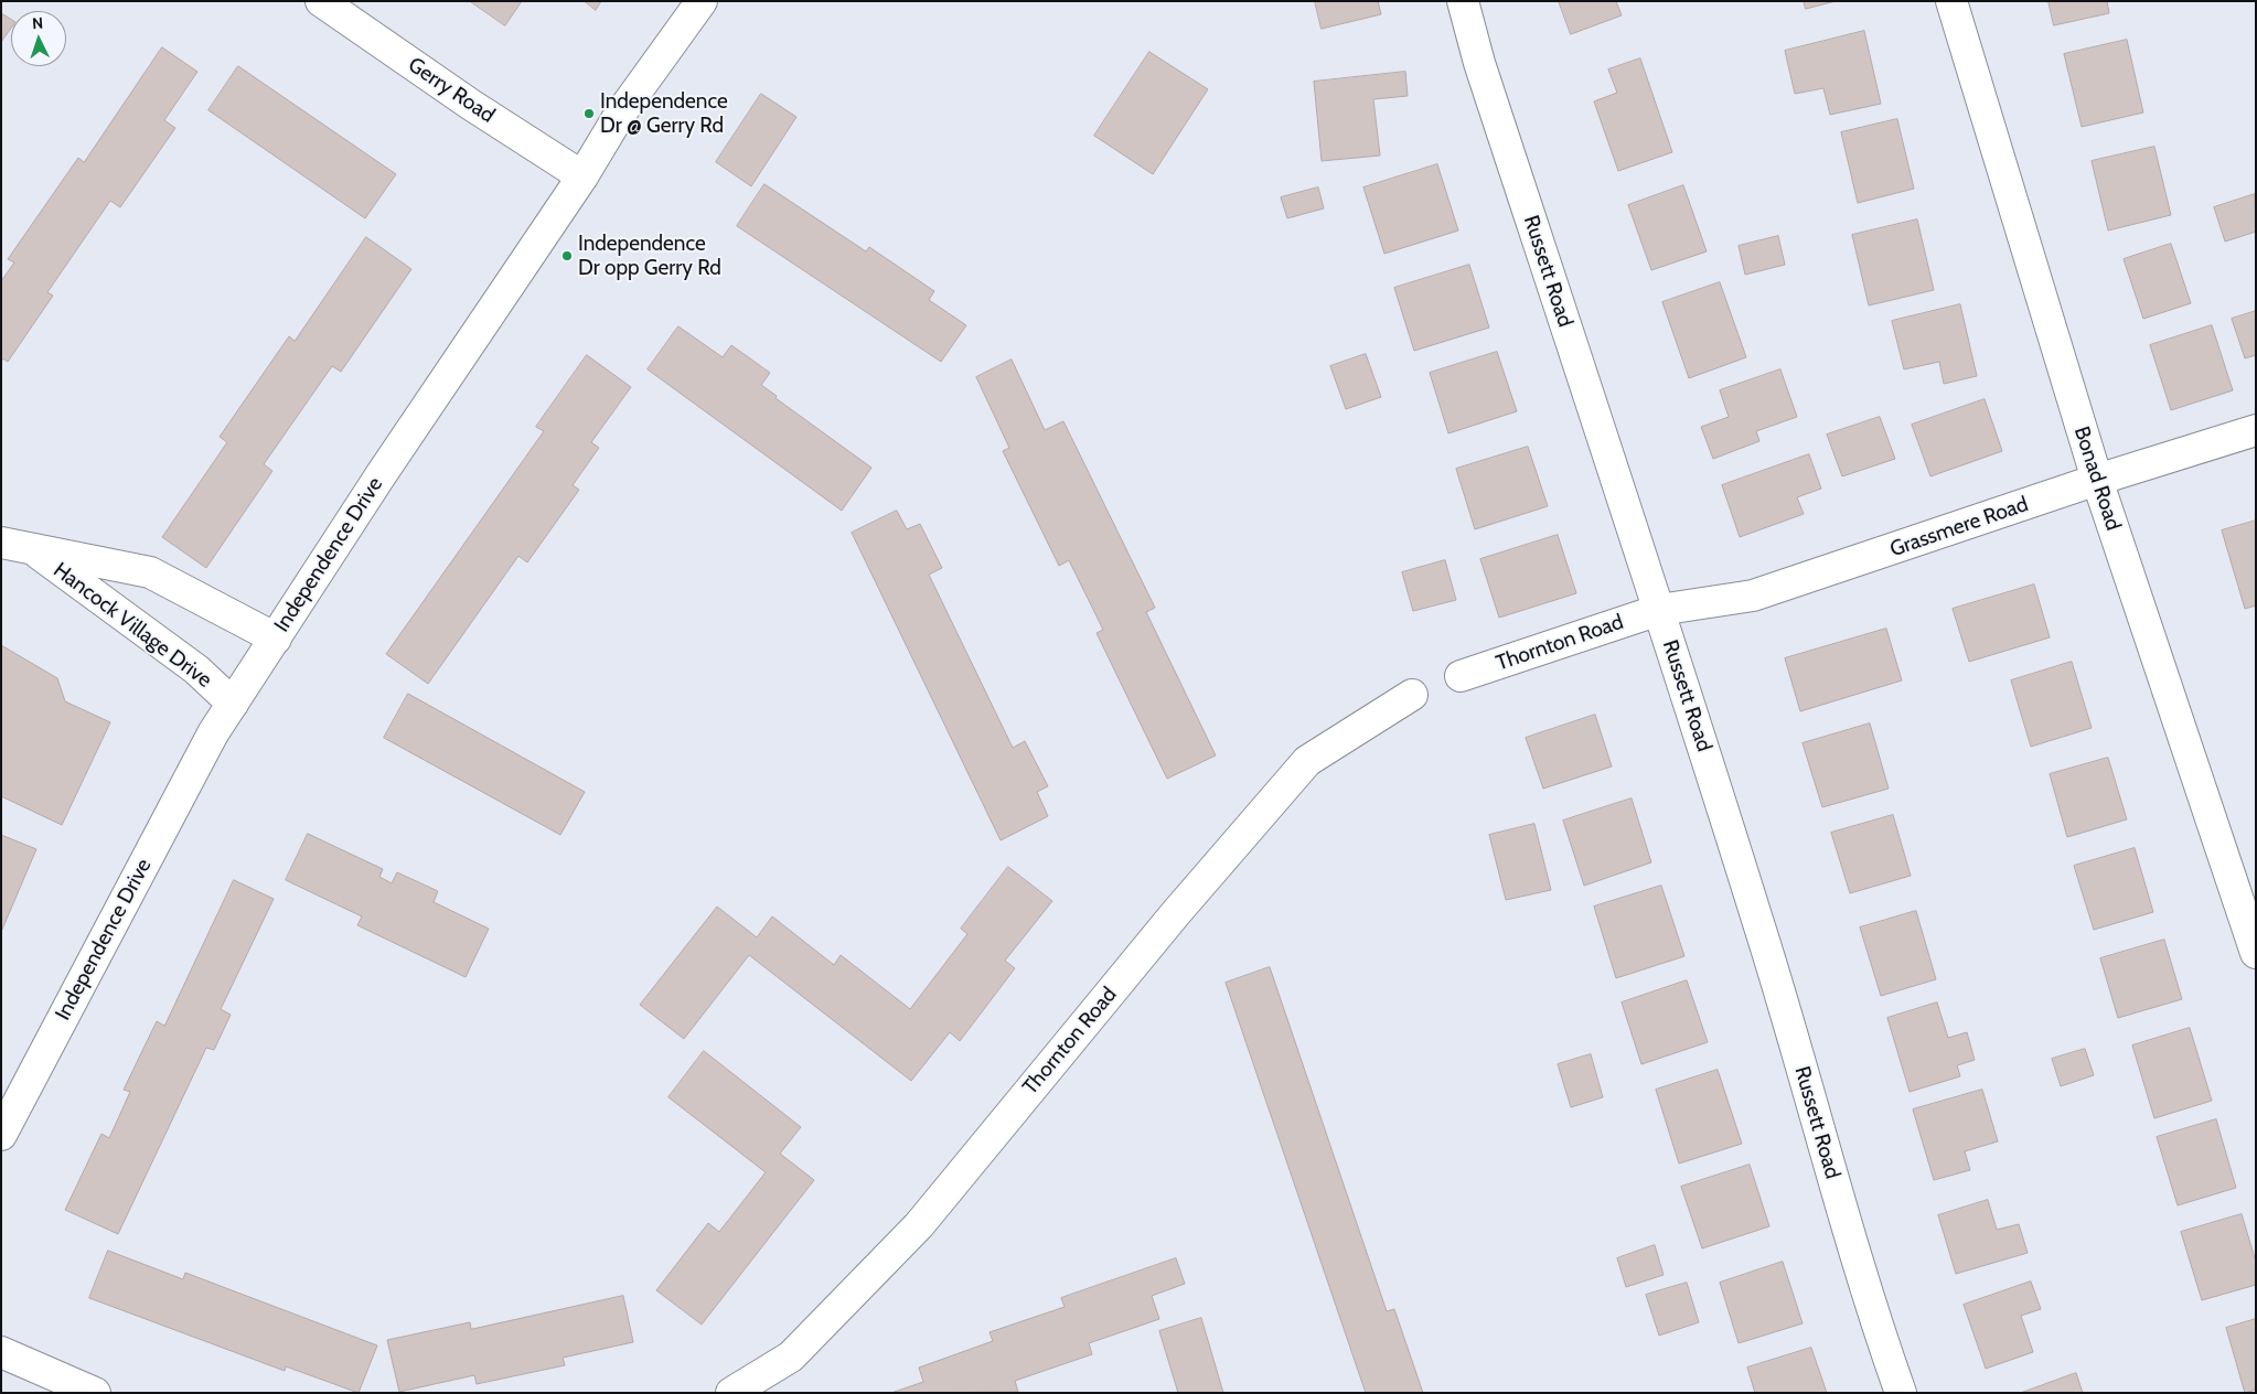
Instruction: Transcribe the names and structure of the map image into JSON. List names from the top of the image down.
{
  "streets": {
    "street": [
      "Gerry Road",
      "Russett Road",
      "Bonad Road",
      "Grassmere Road",
      "Independence Drive",
      "Hancock Village Drive",
      "Thornton Road"
    ]
  },
  "crossings": [
    ["Gerry Road", "Independence Drive"],
    ["Russett Road", "Grassmere Road"],
    ["Russett Road", "Thornton Road"],
    ["Bonad Road", "Grassmere Road"],
    ["Grassmere Road", "Thornton Road"],
    ["Independence Drive", "Hancock Village Drive"]
  ],
  "places": ["Independence Dr @ Gerry Rd", "Independence Dr opp Gerry Rd"],
  "north": "top"
}
